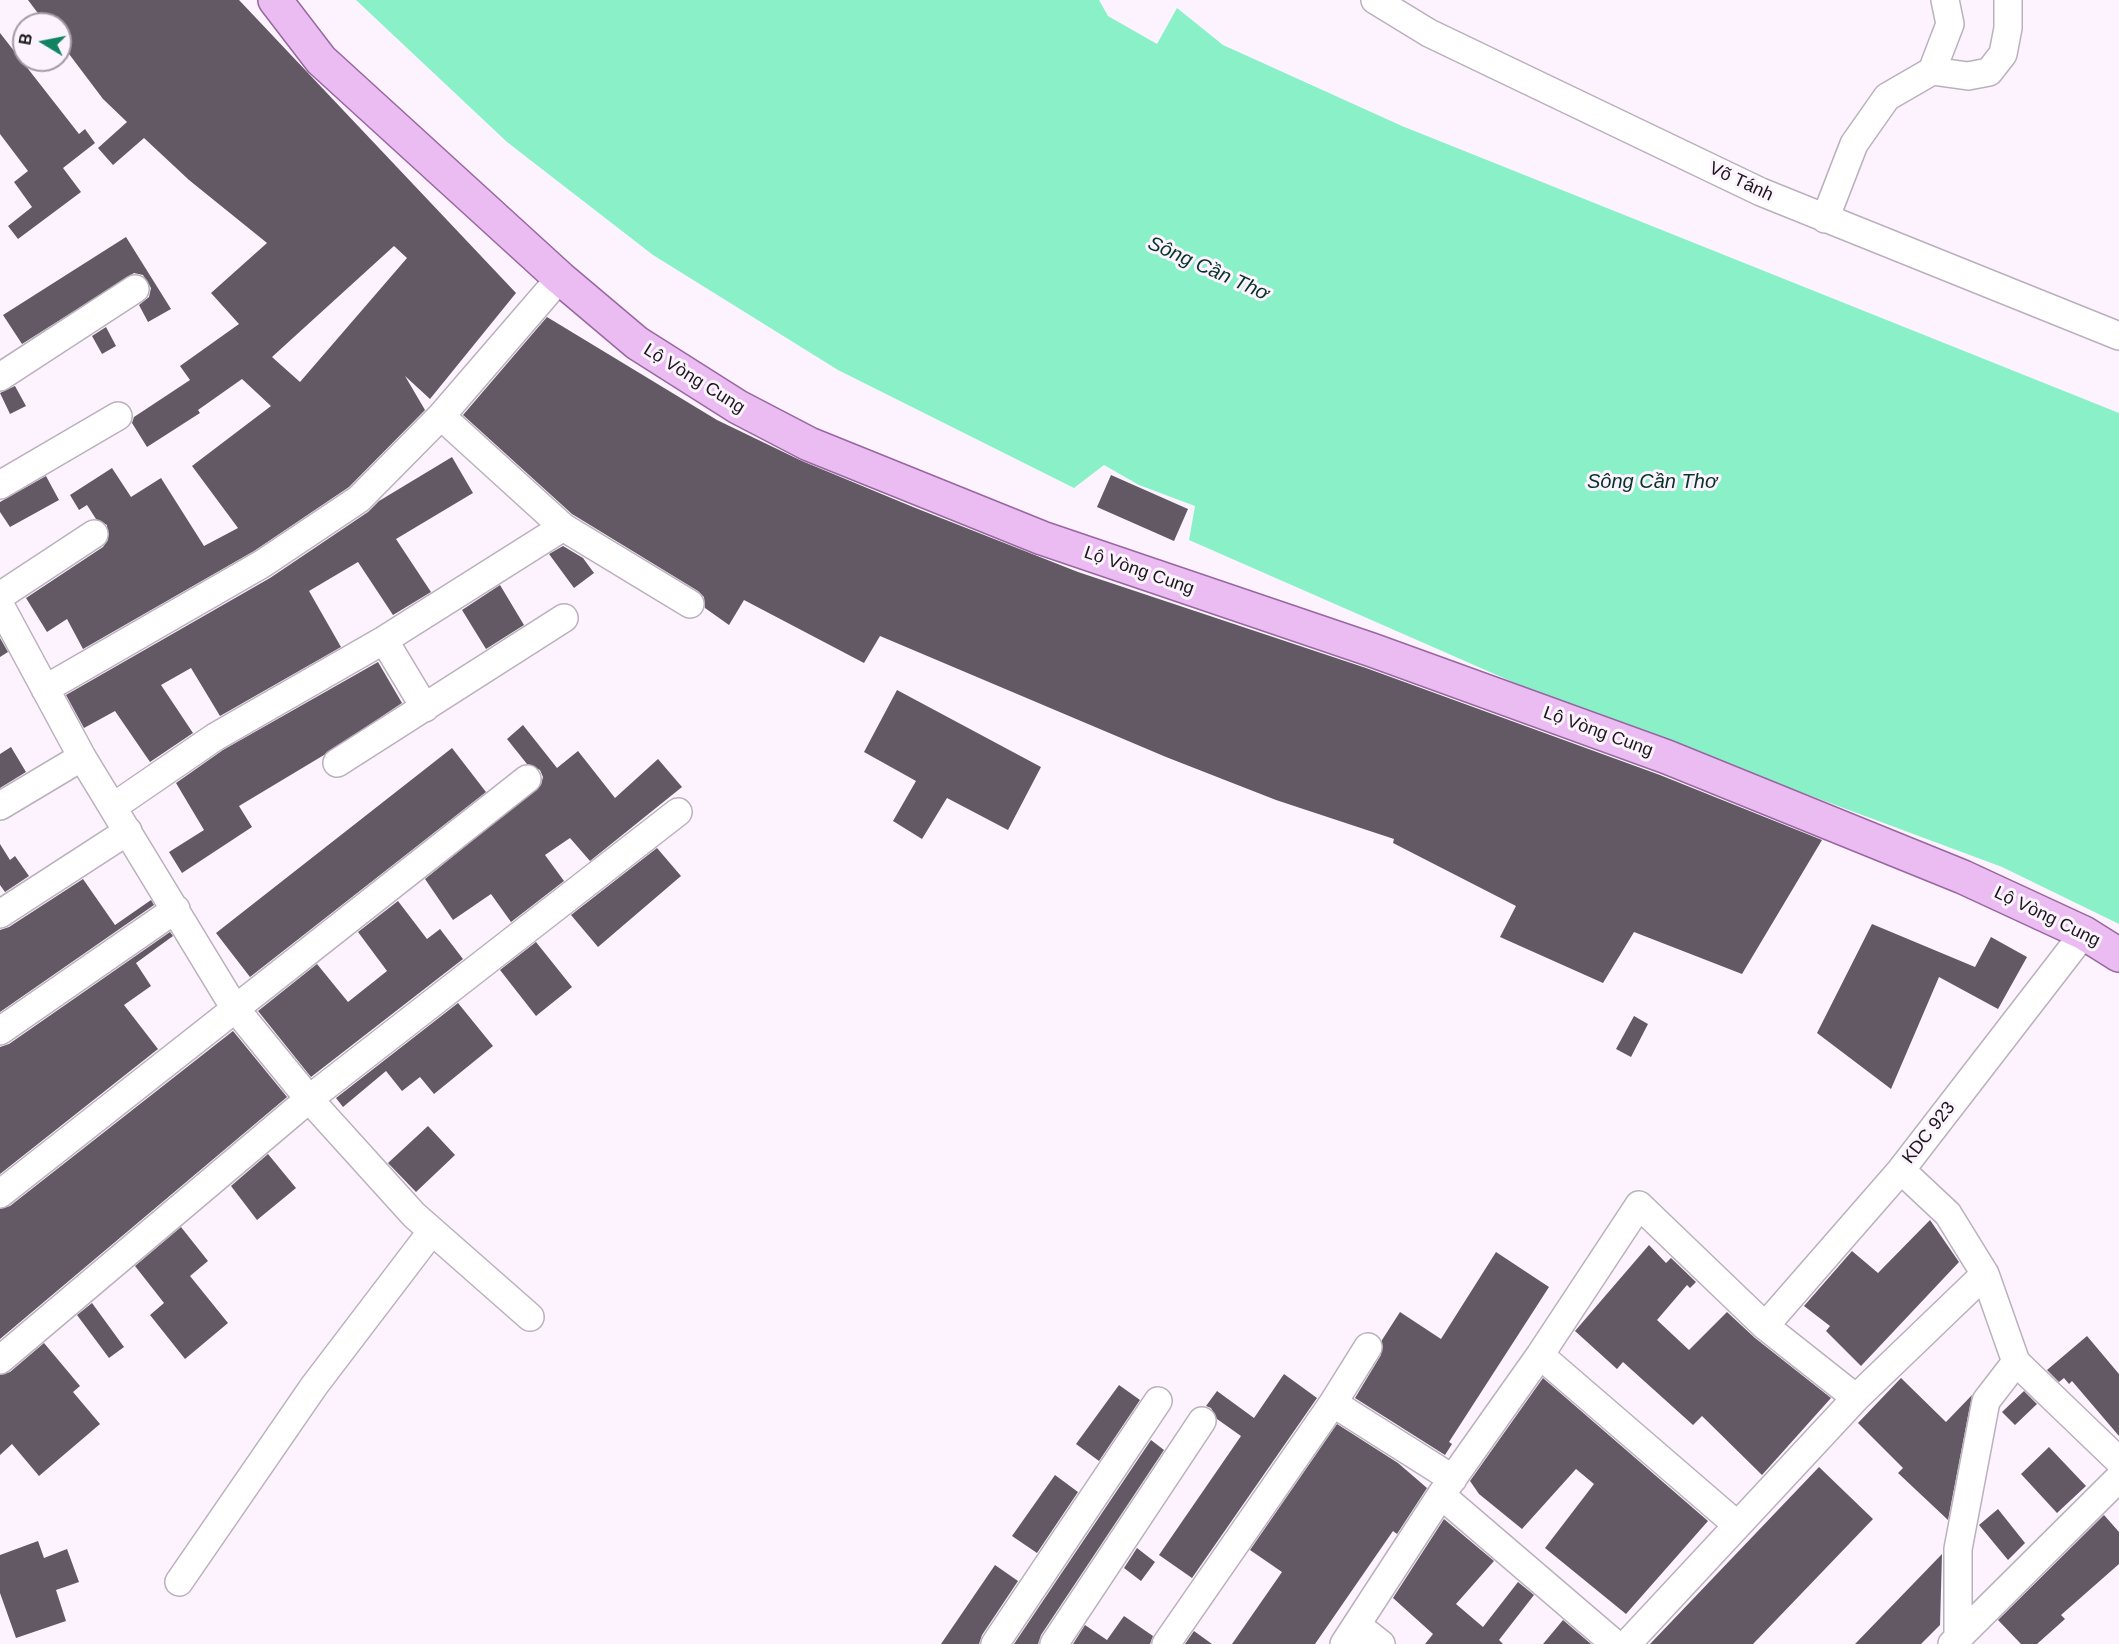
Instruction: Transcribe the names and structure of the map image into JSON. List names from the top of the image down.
{
  "streets": {
    "main road": ["Lộ Vòng Cung"],
    "street": ["Võ Tánh", "KDC 923"]
  },
  "crossings": [
    ["Lộ Vòng Cung", "KDC 923"]
  ],
  "water": ["Sông Cần Thơ"],
  "north": "left"
}
